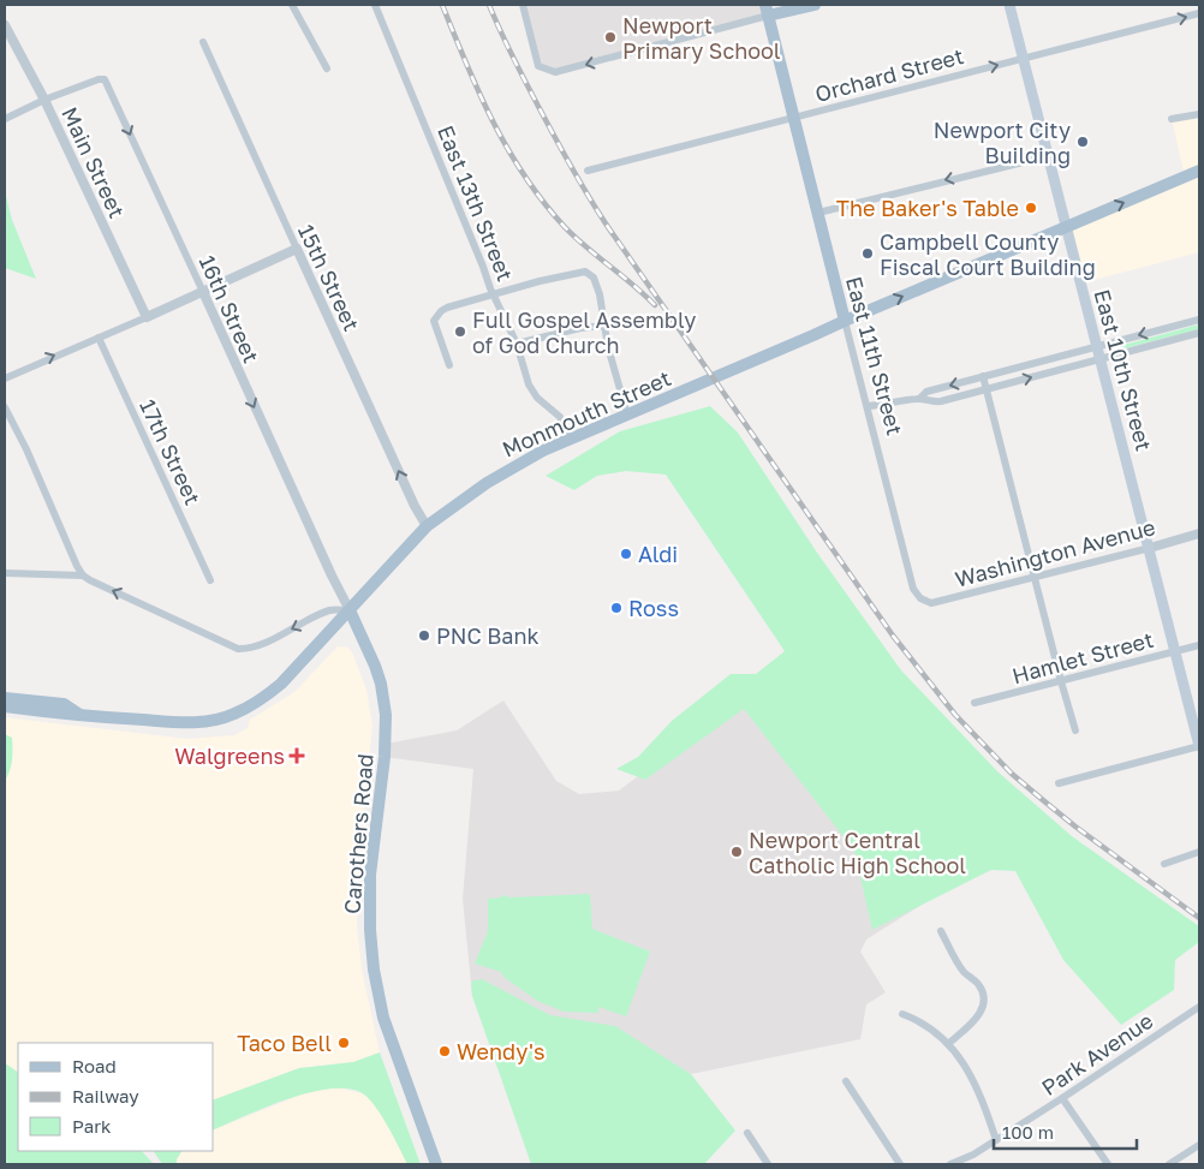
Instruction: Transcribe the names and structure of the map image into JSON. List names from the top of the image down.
{
  "streets": {
    "main road": [
      "East 11th Street",
      "East 10th Street",
      "Monmouth Street",
      "Carothers Road"
    ],
    "street": [
      "Orchard Street",
      "Main Street",
      "East 13th Street",
      "15th Street",
      "16th Street",
      "17th Street",
      "Washington Avenue",
      "Hamlet Street",
      "Park Avenue"
    ]
  },
  "crossings": [
    ["Orchard Street", "East 11th Street"],
    ["Orchard Street", "East 10th Street"],
    ["Main Street", "16th Street"],
    ["East 13th Street", "Monmouth Street"],
    ["15th Street", "Monmouth Street"],
    ["16th Street", "Monmouth Street"],
    ["16th Street", "Carothers Road"],
    ["East 11th Street", "Monmouth Street"],
    ["East 11th Street", "Washington Avenue"],
    ["East 10th Street", "Monmouth Street"],
    ["East 10th Street", "Washington Avenue"],
    ["East 10th Street", "Hamlet Street"],
    ["Monmouth Street", "Carothers Road"]
  ],
  "one_way": ["Orchard Street", "15th Street", "16th Street"],
  "places": {
    "other": [
      "Newport Primary School",
      "Newport City Building",
      "The Baker's Table",
      "Campbell County Fiscal Court Building",
      "Full Gospel Assembly of God Church",
      "Aldi",
      "Ross",
      "PNC Bank",
      "Newport Central Catholic High School",
      "Taco Bell",
      "Wendy's"
    ],
    "health": ["Walgreens"]
  },
  "legend": ["Road", "Railway", "Park"],
  "scale_bar": "100 m"
}
